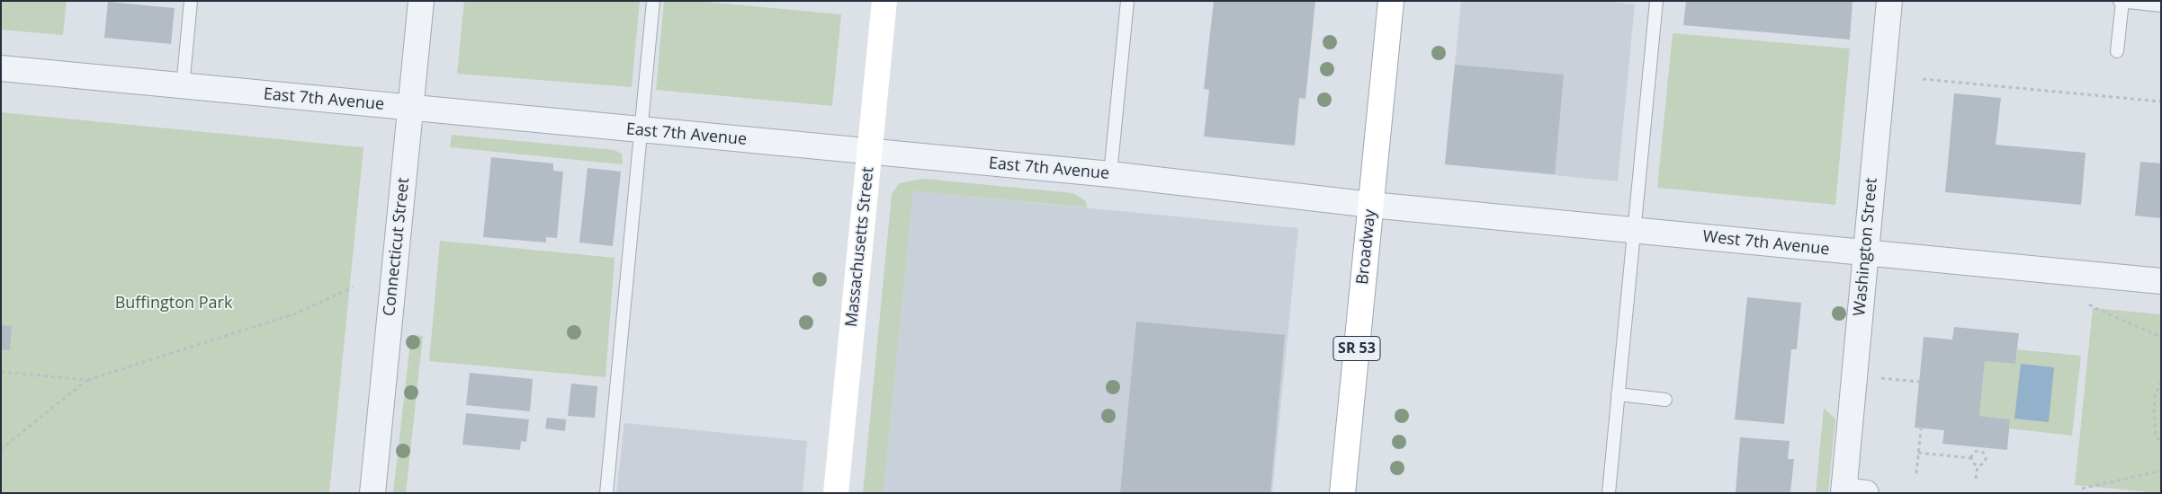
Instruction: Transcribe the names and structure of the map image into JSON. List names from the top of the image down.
{
  "streets": {
    "street": [
      "East 7th Avenue",
      "West 7th Avenue",
      "Connecticut Street",
      "Massachusetts Street",
      "Broadway",
      "Washington Street",
      "SR 53"
    ]
  },
  "crossings": [
    ["East 7th Avenue", "West 7th Avenue"],
    ["East 7th Avenue", "Connecticut Street"],
    ["East 7th Avenue", "Massachusetts Street"],
    ["East 7th Avenue", "Broadway"],
    ["West 7th Avenue", "Broadway"],
    ["West 7th Avenue", "Washington Street"]
  ],
  "parks": ["Buffington Park"]
}
